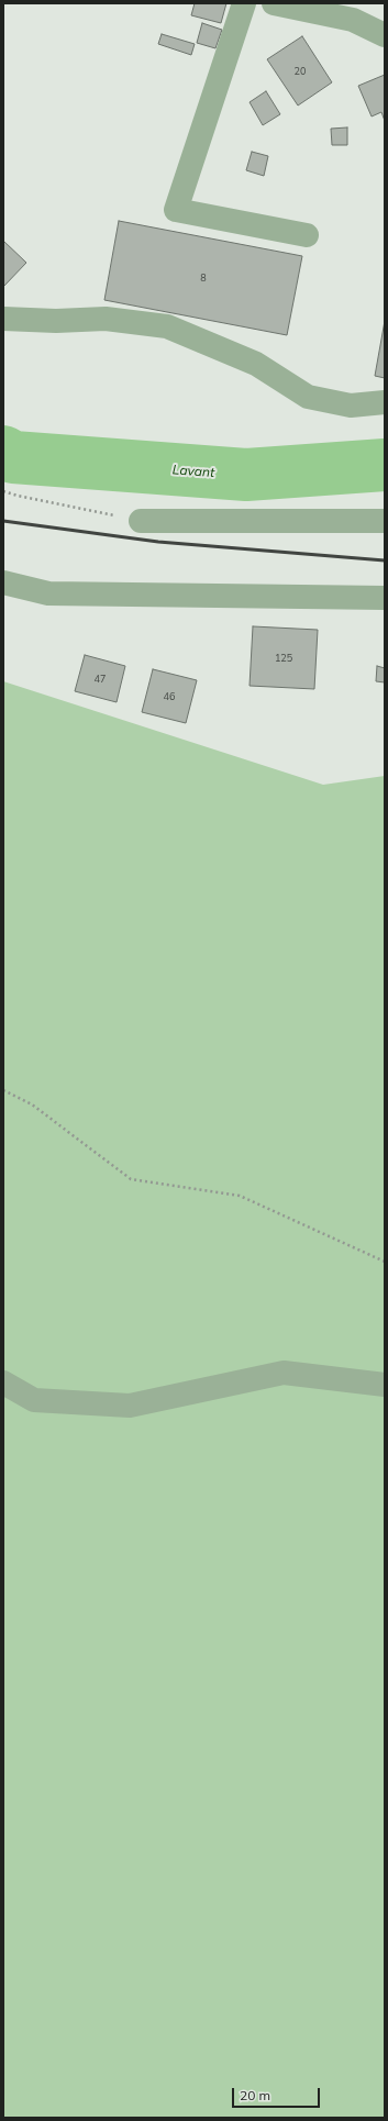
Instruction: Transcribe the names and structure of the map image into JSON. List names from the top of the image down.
{
  "water": ["Lavant"],
  "house_numbers": [
    "20",
    "8",
    "125",
    "47",
    "46"
  ],
  "scale_bar": "20 m"
}
